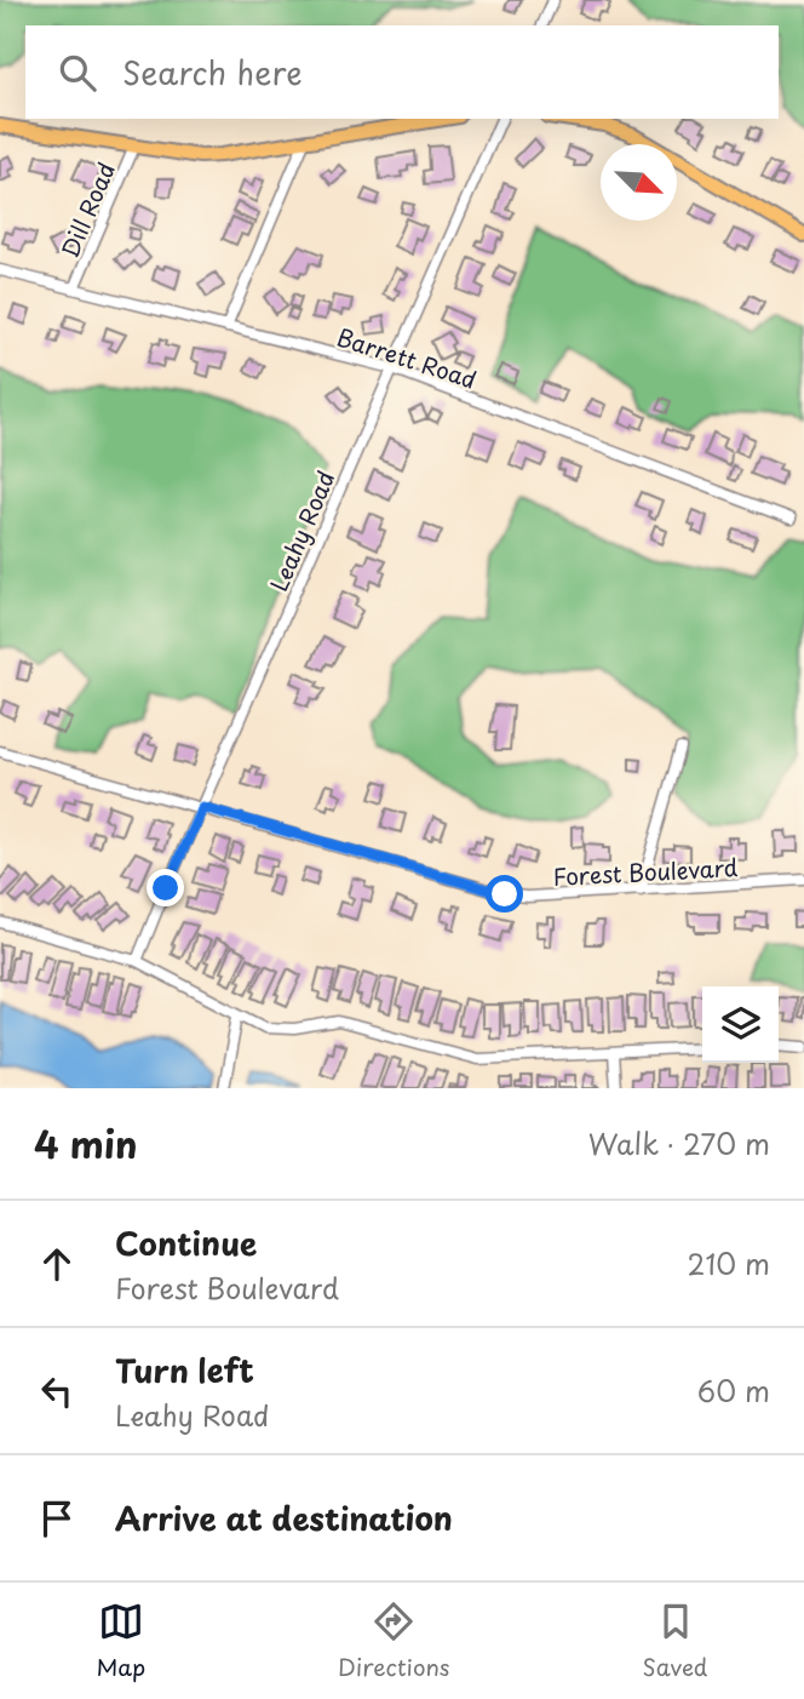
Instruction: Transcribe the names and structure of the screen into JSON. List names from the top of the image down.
{
  "streets": {
    "street": [
      "Dill Road",
      "Barrett Road",
      "Leahy Road",
      "Forest Boulevard"
    ]
  },
  "crossings": [
    ["Dill Road", "Barrett Road"],
    ["Barrett Road", "Leahy Road"],
    ["Leahy Road", "Forest Boulevard"]
  ],
  "north": "bottom right",
  "page": {
    "search": "Search here",
    "heading": ["4 min", "Walk · 270 m"],
    "list": [
      ["Continue", "Forest Boulevard", "210 m"],
      ["Turn left", "Leahy Road", "60 m"],
      "Arrive at destination"
    ],
    "nav": ["Map", "Directions", "Saved"]
  }
}
